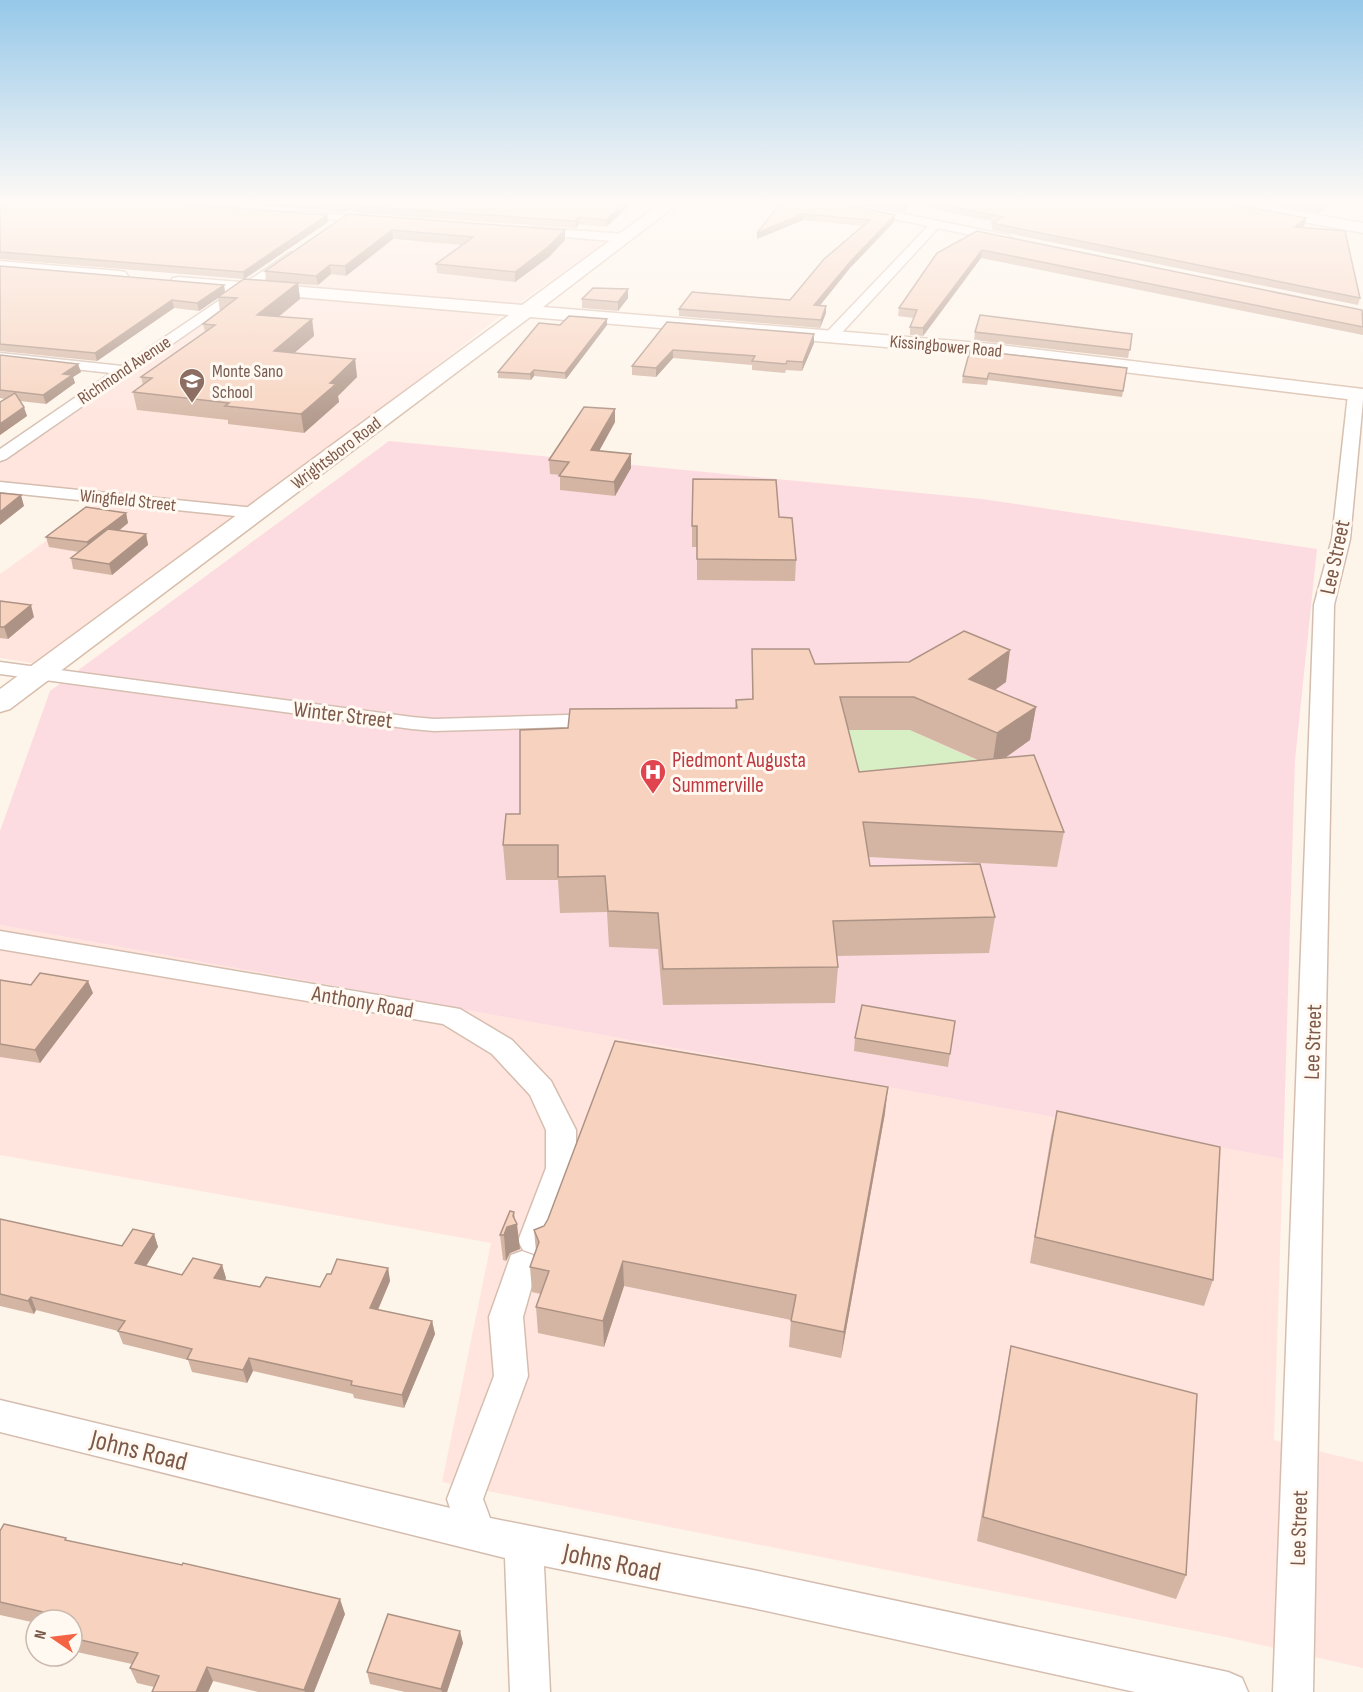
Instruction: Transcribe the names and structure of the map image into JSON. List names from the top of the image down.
{
  "streets": {
    "street": [
      "Kissingbower Road",
      "Richmond Avenue",
      "Wrightsboro Road",
      "Wingfield Street",
      "Lee Street",
      "Winter Street",
      "Anthony Road",
      "Johns Road"
    ]
  },
  "crossings": [
    ["Kissingbower Road", "Richmond Avenue"],
    ["Kissingbower Road", "Wrightsboro Road"],
    ["Kissingbower Road", "Lee Street"],
    ["Wrightsboro Road", "Wingfield Street"],
    ["Wrightsboro Road", "Winter Street"],
    ["Anthony Road", "Johns Road"]
  ],
  "places": {
    "school or university": ["Monte Sano School"],
    "hospital": ["Piedmont Augusta Summerville"]
  },
  "north": "left"
}
